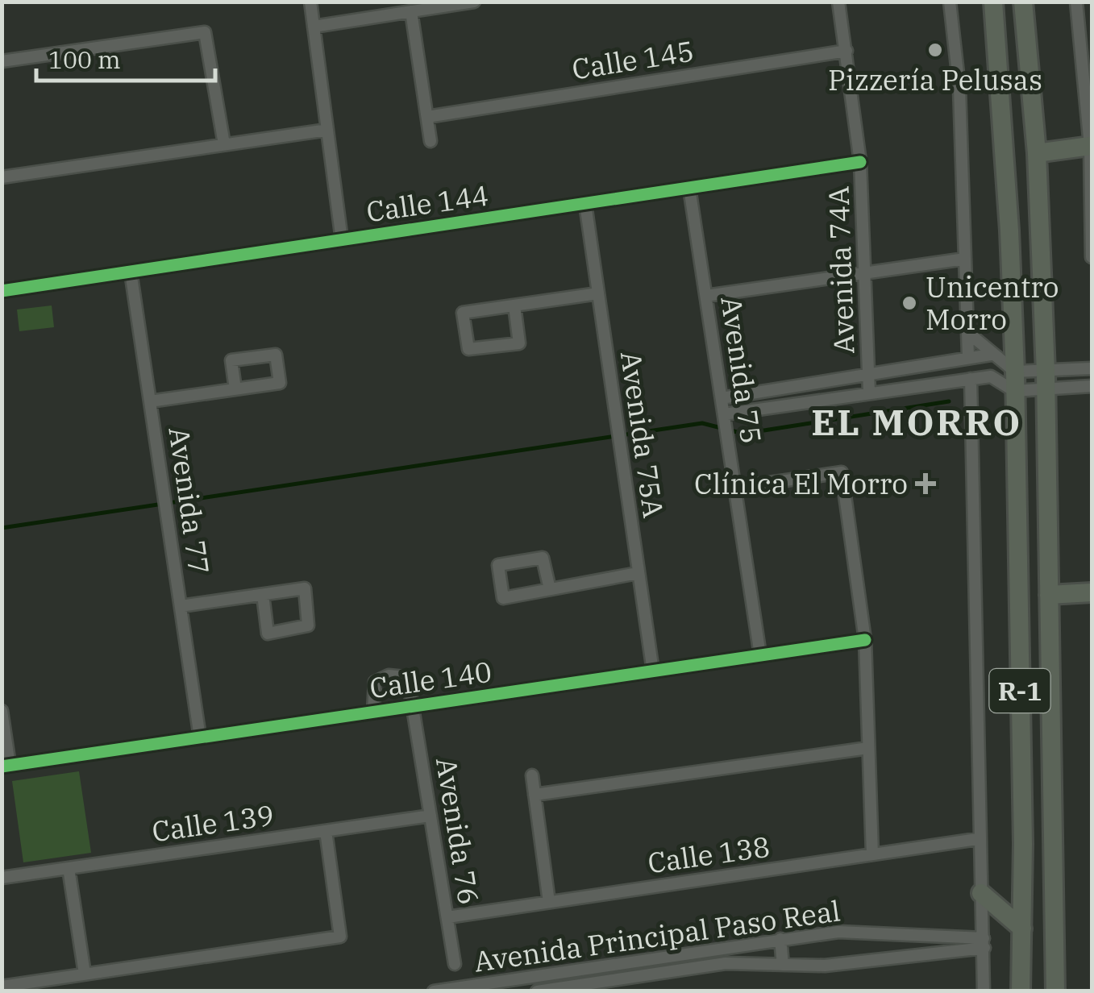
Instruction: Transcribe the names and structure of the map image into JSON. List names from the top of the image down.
{
  "streets": {
    "main road": ["R-1"],
    "street": [
      "Calle 145",
      "Calle 144",
      "Avenida 74A",
      "Avenida 75",
      "Avenida 75A",
      "Avenida 77",
      "Calle 140",
      "Calle 139",
      "Avenida 76",
      "Calle 138",
      "Avenida Principal Paso Real"
    ]
  },
  "crossings": [
    ["Calle 145", "Avenida 74A"],
    ["Calle 144", "Avenida 74A"],
    ["Calle 144", "Avenida 75"],
    ["Calle 144", "Avenida 75A"],
    ["Calle 144", "Avenida 77"],
    ["Avenida 75", "Calle 140"],
    ["Avenida 75A", "Calle 140"],
    ["Avenida 77", "Calle 140"],
    ["Calle 140", "Avenida 76"],
    ["Calle 139", "Avenida 76"],
    ["Avenida 76", "Calle 138"]
  ],
  "districts": ["EL MORRO"],
  "places": {
    "other": ["Pizzería Pelusas", "Unicentro Morro"],
    "health": ["Clínica El Morro"]
  },
  "scale_bar": "100 m"
}
